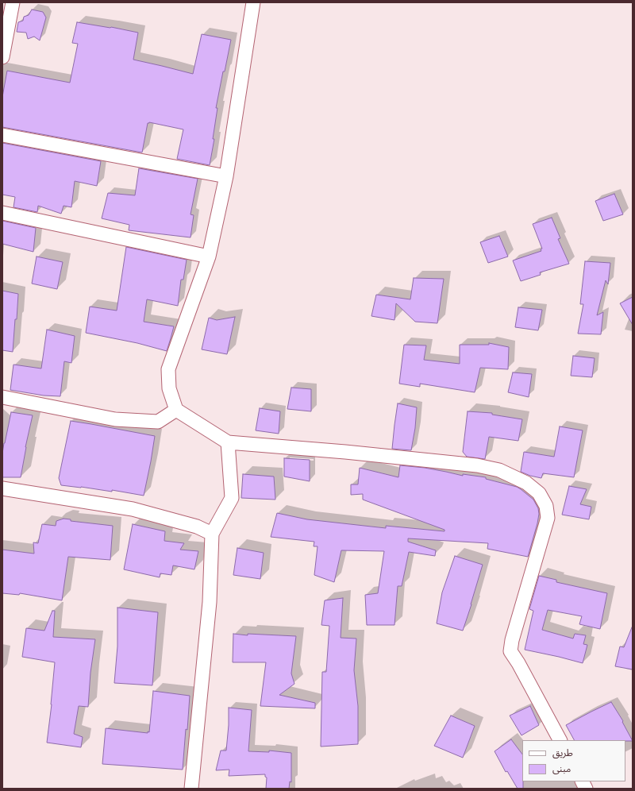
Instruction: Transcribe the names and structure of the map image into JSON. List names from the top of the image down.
{
  "legend": ["طريق", "مبنى"]
}
